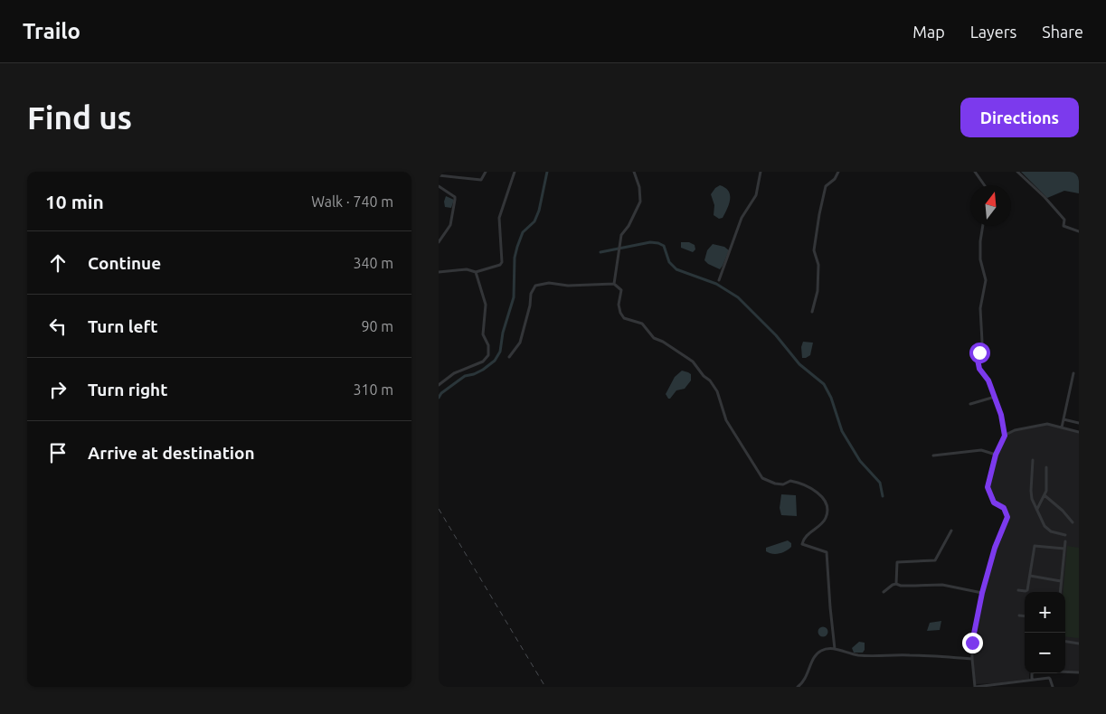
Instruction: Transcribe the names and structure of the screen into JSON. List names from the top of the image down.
{
  "north": "top",
  "page": {
    "header": "Trailo",
    "nav": ["Map", "Layers", "Share"],
    "buttons": "Directions",
    "title": "Find us",
    "heading": ["10 min", "Walk · 740 m"],
    "list": [
      ["Continue", "340 m"],
      ["Turn left", "90 m"],
      ["Turn right", "310 m"],
      "Arrive at destination"
    ],
    "map_buttons": ["+", "−"]
  }
}
